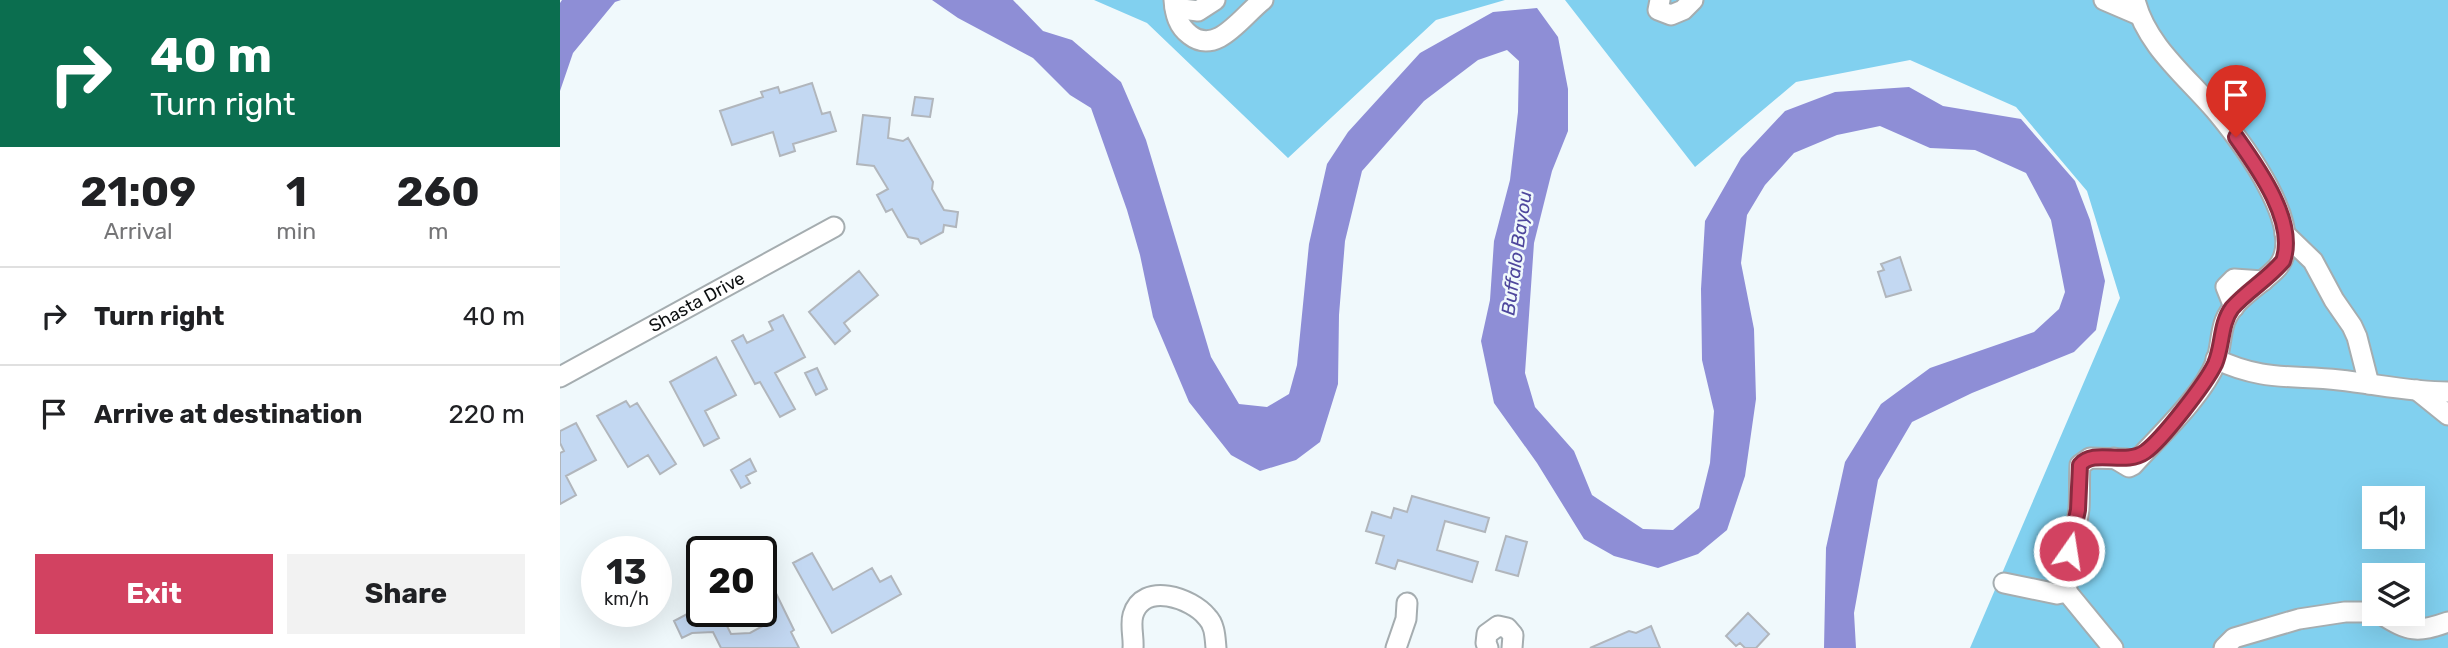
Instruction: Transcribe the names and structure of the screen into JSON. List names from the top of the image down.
{
  "streets": {
    "street": ["Shasta Drive"]
  },
  "water": ["Buffalo Bayou"],
  "page": {
    "turn": ["40 m", "Turn right"],
    "eta": [
      "21:09",
      "Arrival",
      "1",
      "min",
      "260",
      "m"
    ],
    "list": [
      {
        "name": "Turn right",
        "value": "40 m"
      },
      {
        "name": "Arrive at destination",
        "value": "220 m"
      }
    ],
    "speed": "13 km/h",
    "limit": "20",
    "buttons": ["Exit", "Share"]
  }
}
